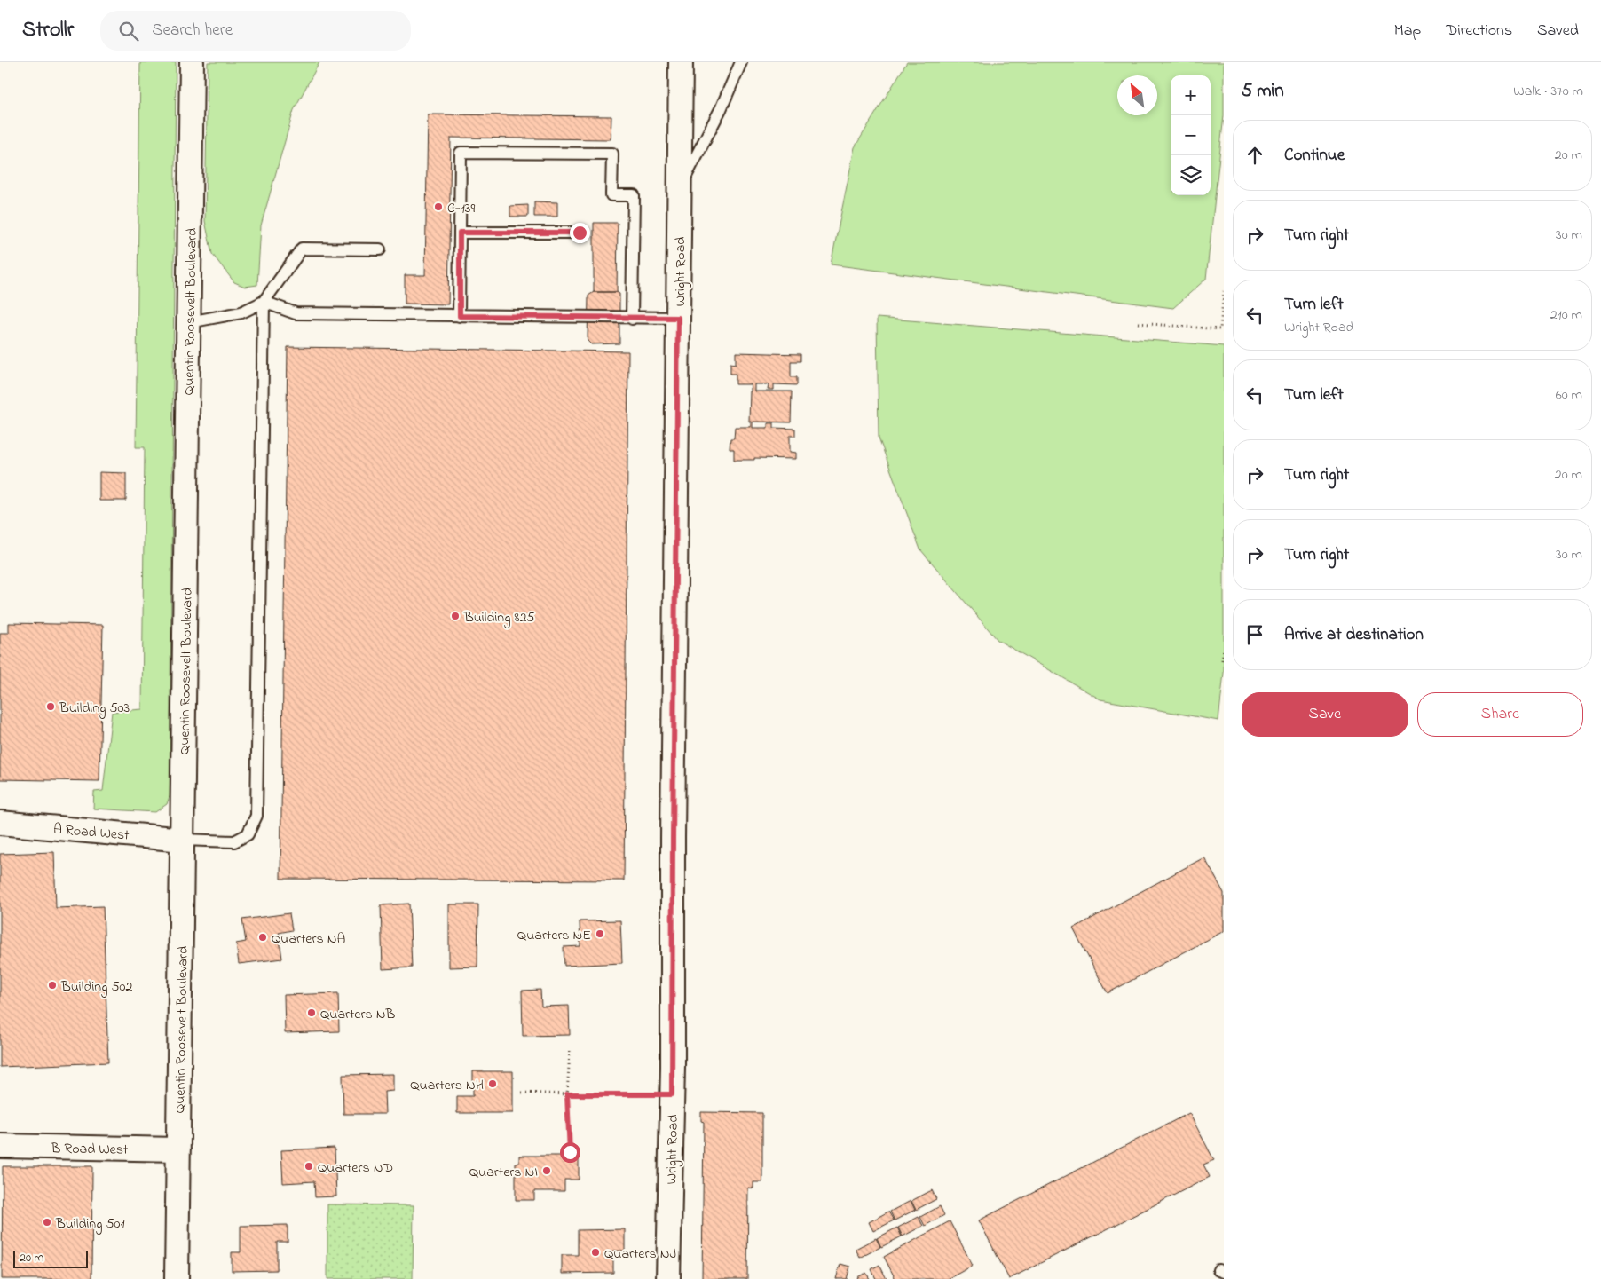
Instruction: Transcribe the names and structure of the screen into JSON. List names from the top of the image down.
{
  "streets": {
    "street": [
      "Wright Road",
      "Quentin Roosevelt Boulevard",
      "A Road West",
      "B Road West"
    ]
  },
  "crossings": [
    ["Quentin Roosevelt Boulevard", "A Road West"],
    ["Quentin Roosevelt Boulevard", "B Road West"]
  ],
  "places": [
    "C-139",
    "Building 825",
    "Building 503",
    "Quarters NE",
    "Quarters NA",
    "Building 502",
    "Quarters NB",
    "Quarters NH",
    "Quarters ND",
    "Quarters NI",
    "Building 501",
    "Quarters NJ"
  ],
  "scale_bar": "20 m",
  "north": "top left",
  "page": {
    "header": "Strollr",
    "search": "Search here",
    "nav": ["Map", "Directions", "Saved"],
    "heading": ["5 min", "Walk · 370 m"],
    "map_buttons": ["+", "−"],
    "list": [
      ["Continue", "20 m"],
      ["Turn right", "30 m"],
      ["Turn left", "Wright Road", "210 m"],
      ["Turn left", "60 m"],
      ["Turn right", "20 m"],
      ["Turn right", "30 m"],
      "Arrive at destination"
    ],
    "buttons": ["Save", "Share"],
    "scale": "20 m"
  }
}
